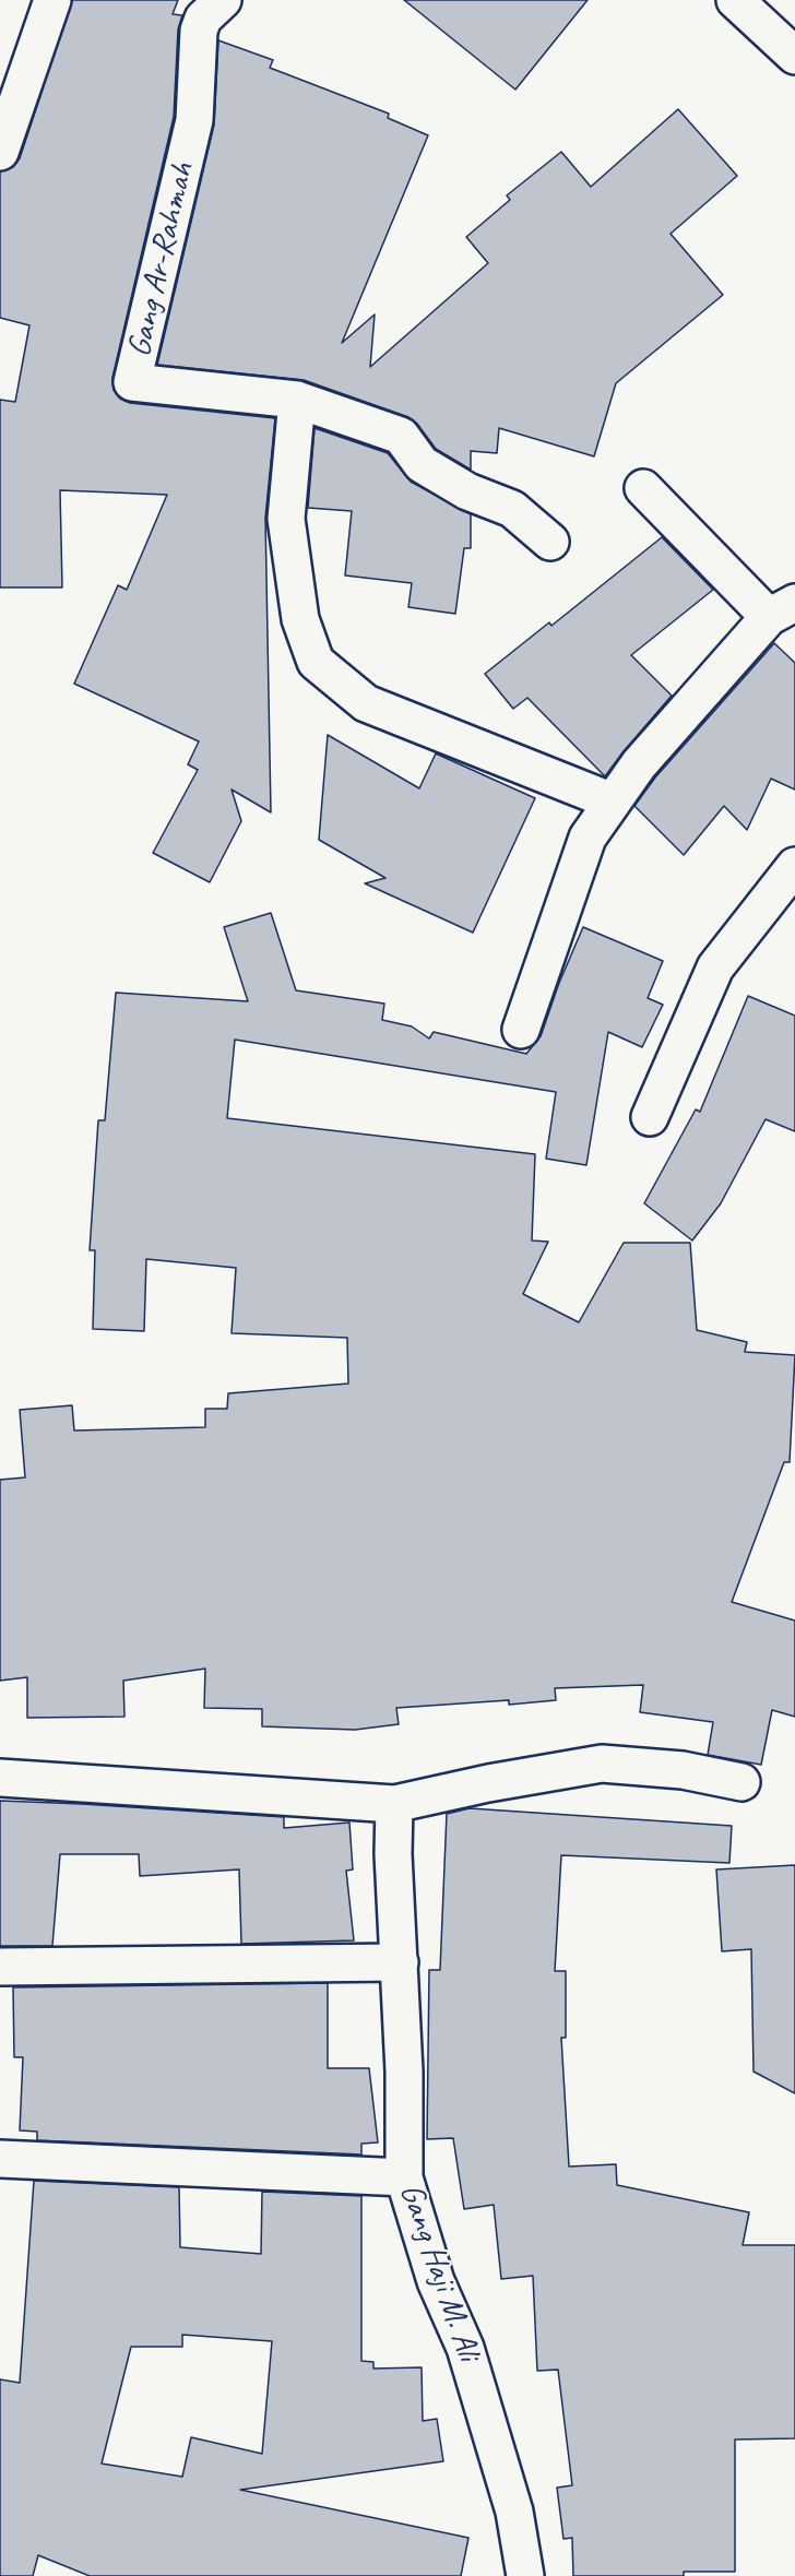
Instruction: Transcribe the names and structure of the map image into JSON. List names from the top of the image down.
{
  "streets": {
    "street": ["Gang Ar-Rahmah", "Gang Haji M. Ali"]
  }
}
